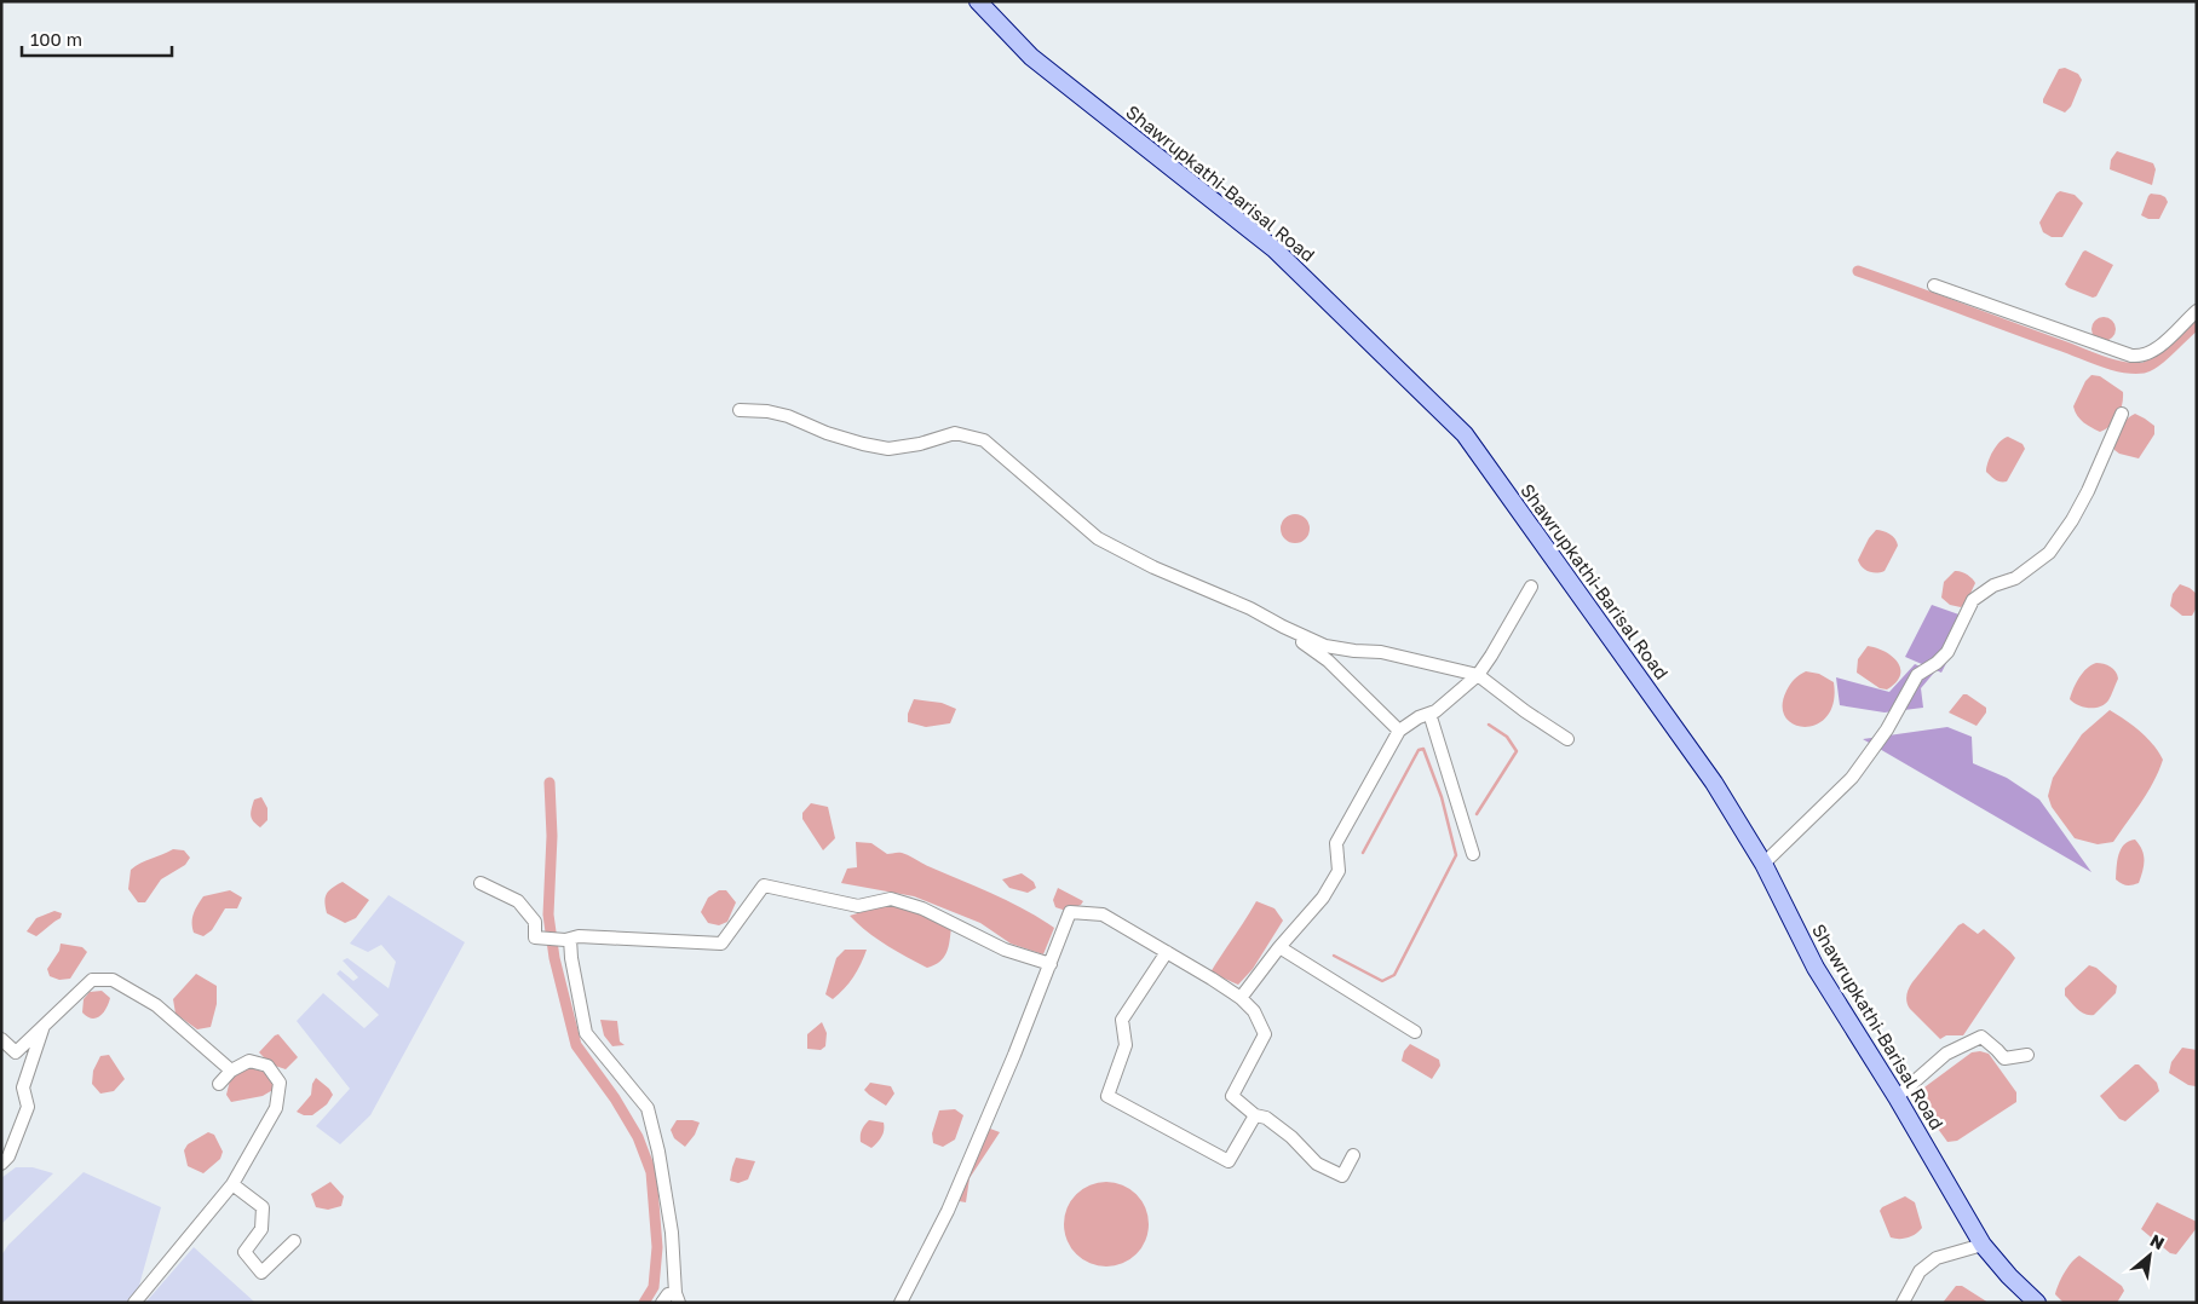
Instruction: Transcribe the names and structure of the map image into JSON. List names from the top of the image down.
{
  "streets": {
    "main road": ["Shawrupkathi-Barisal Road"]
  },
  "scale_bar": "100 m",
  "north": "top right"
}
